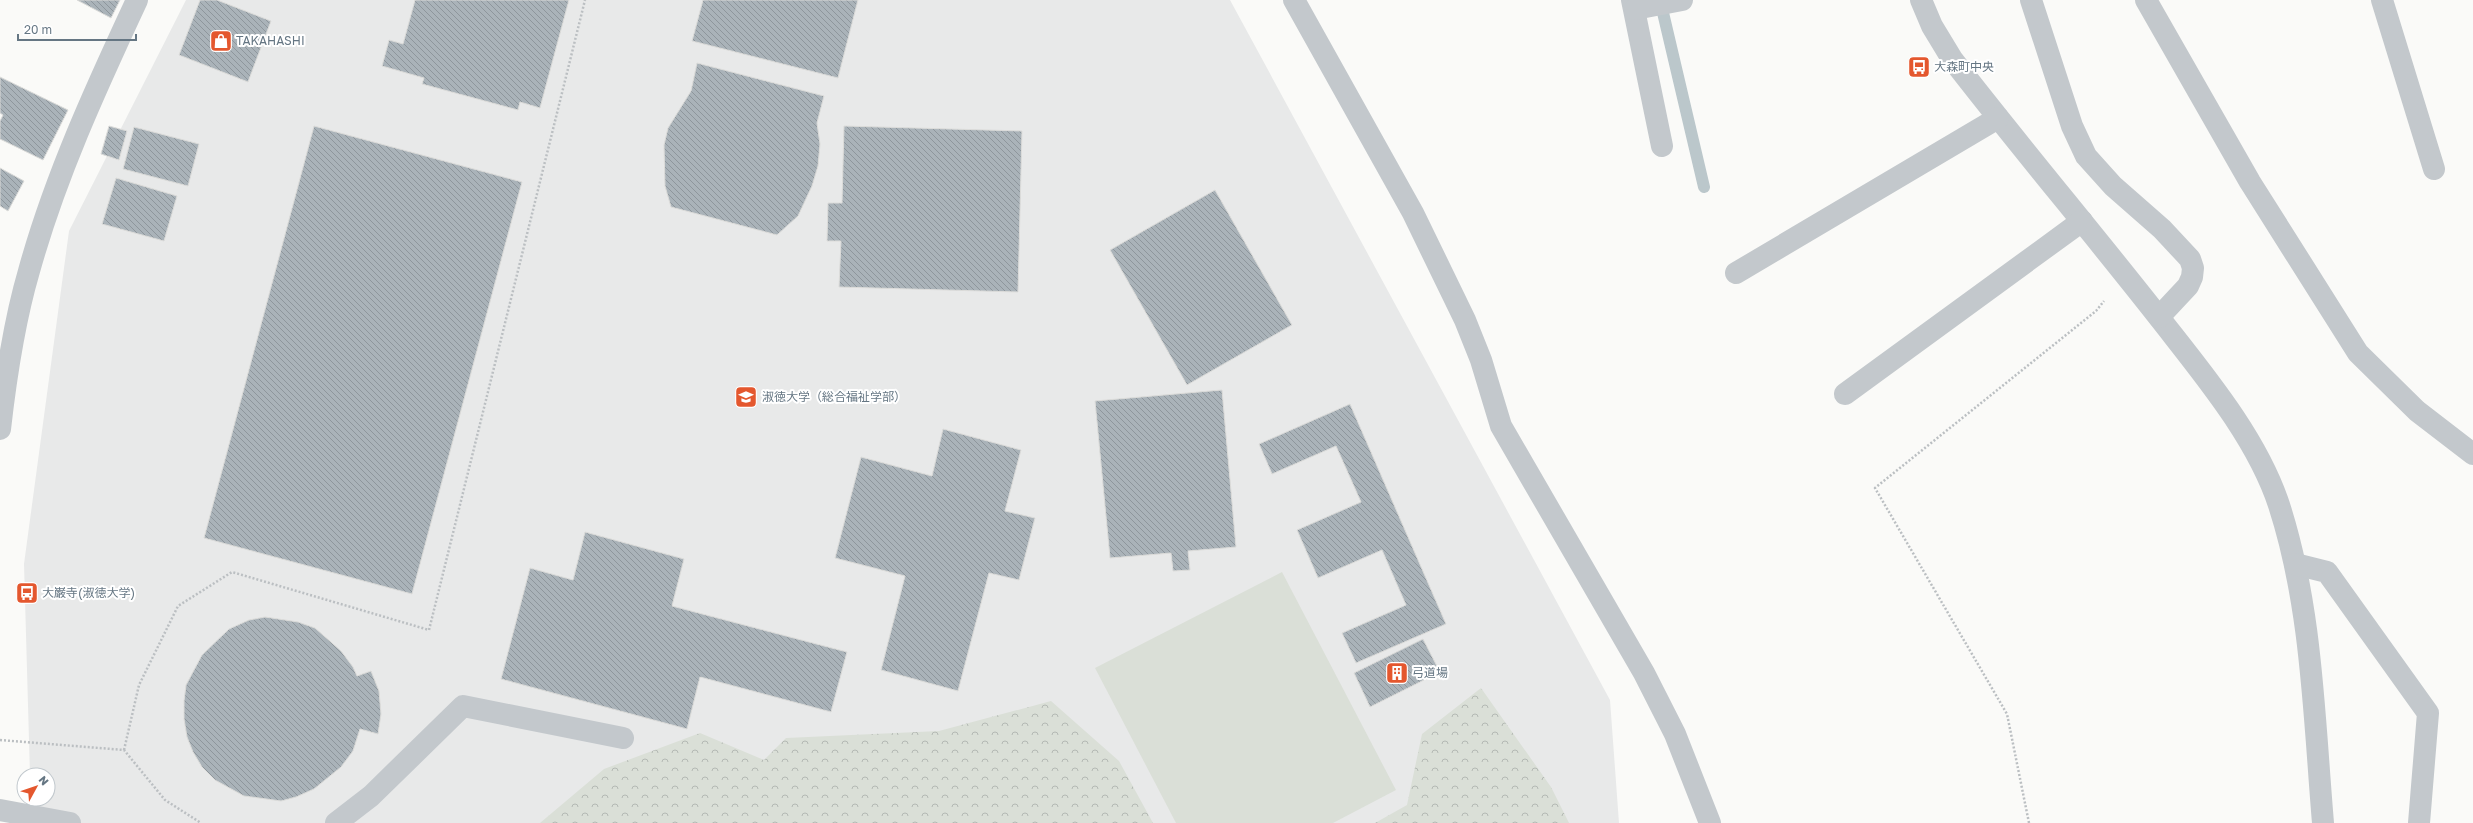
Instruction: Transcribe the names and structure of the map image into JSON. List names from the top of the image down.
{
  "places": {
    "shop": ["TAKAHASHI"],
    "bus stop": ["大森町中央", "大巌寺(淑徳大学)"],
    "school or university": ["淑徳大学（総合福祉学部）"],
    "building": ["弓道場"]
  },
  "scale_bar": "20 m",
  "north": "top right"
}
